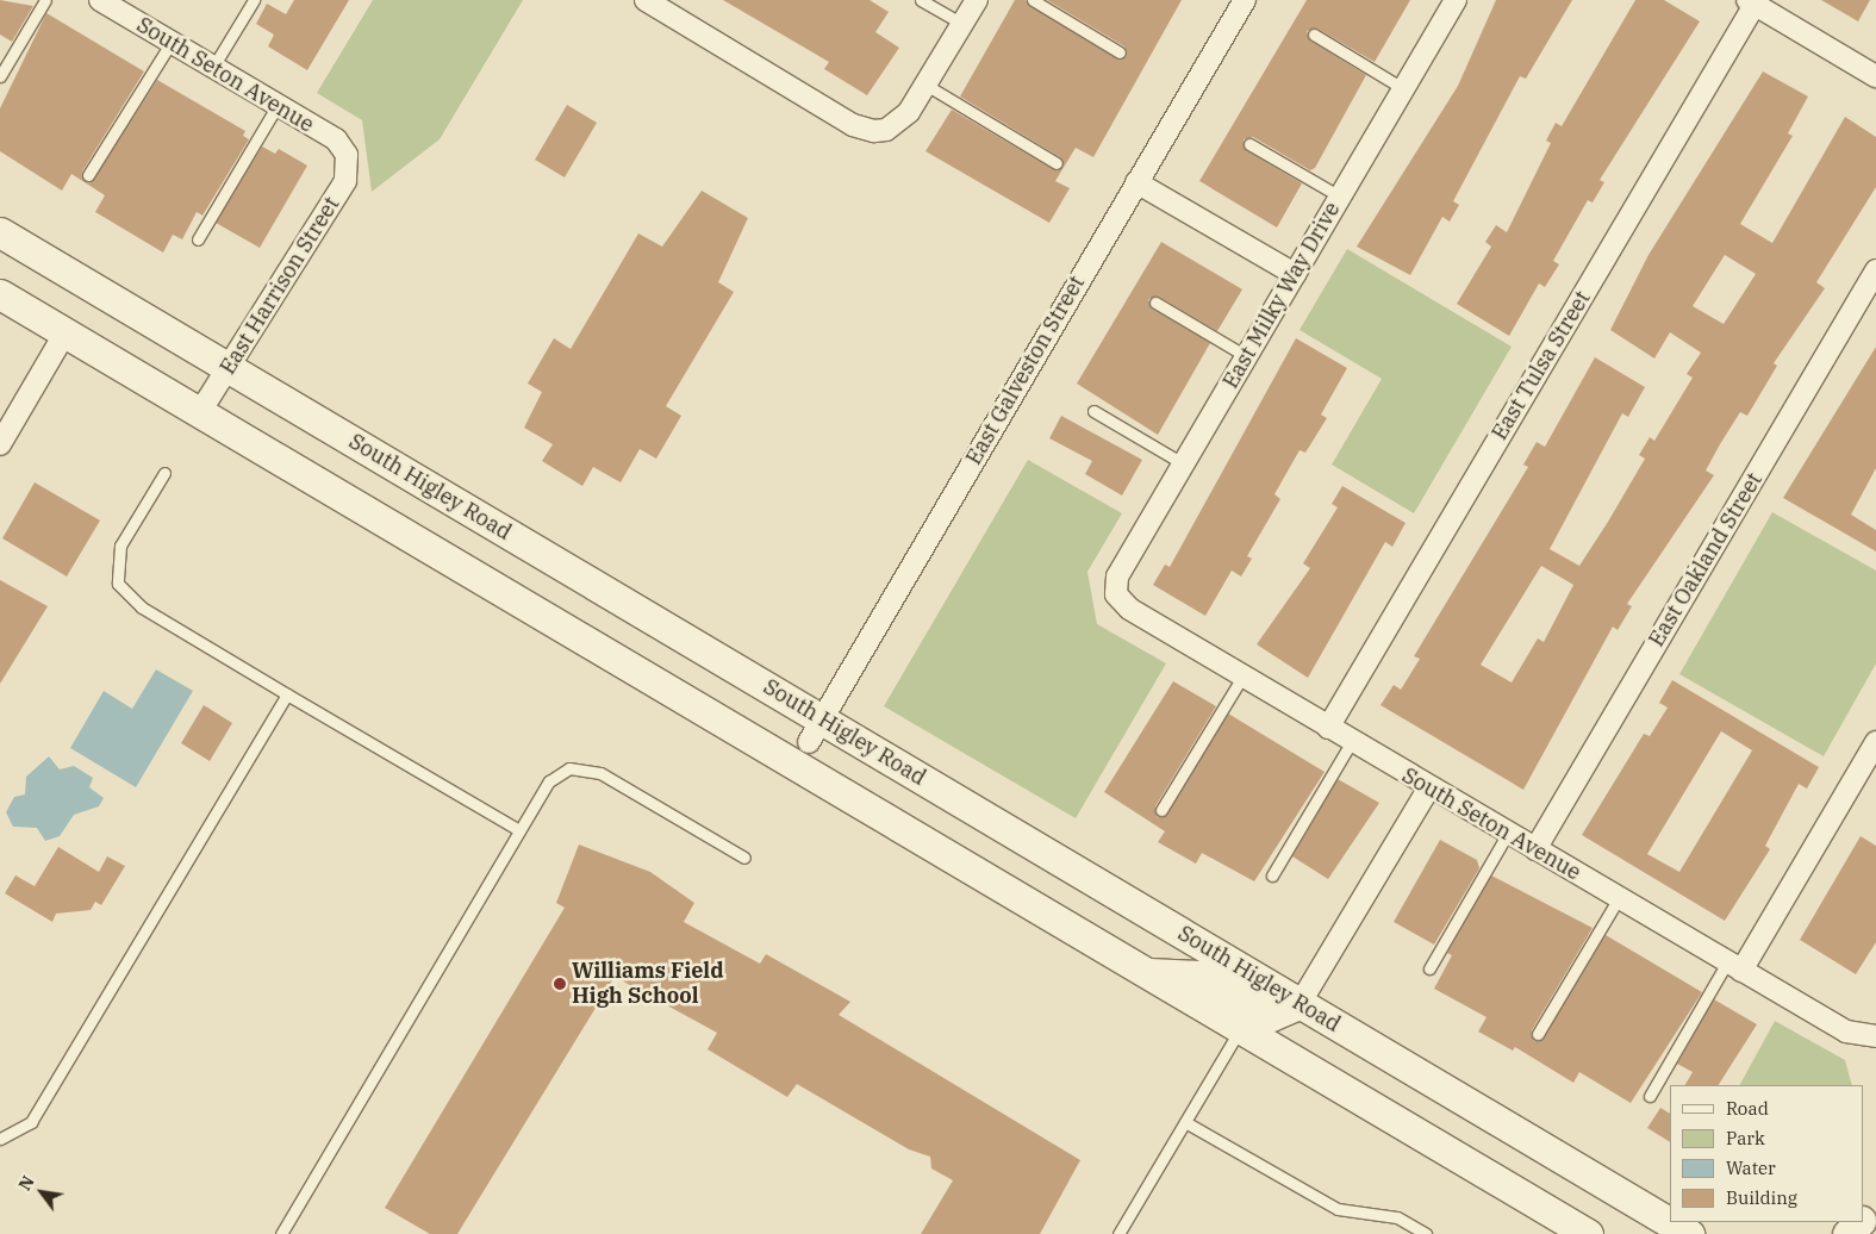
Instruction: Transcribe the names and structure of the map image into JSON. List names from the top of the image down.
{
  "streets": {
    "main road": ["South Higley Road"],
    "street": [
      "South Seton Avenue",
      "East Harrison Street",
      "East Milky Way Drive",
      "East Tulsa Street",
      "East Galveston Street",
      "East Oakland Street"
    ]
  },
  "crossings": [
    ["South Seton Avenue", "East Harrison Street"],
    ["South Seton Avenue", "East Milky Way Drive"],
    ["South Seton Avenue", "East Tulsa Street"],
    ["South Seton Avenue", "East Oakland Street"],
    ["East Harrison Street", "South Higley Road"],
    ["East Galveston Street", "South Higley Road"]
  ],
  "places": ["Williams Field High School"],
  "legend": [
    "Road",
    "Park",
    "Water",
    "Building"
  ],
  "north": "top left"
}
